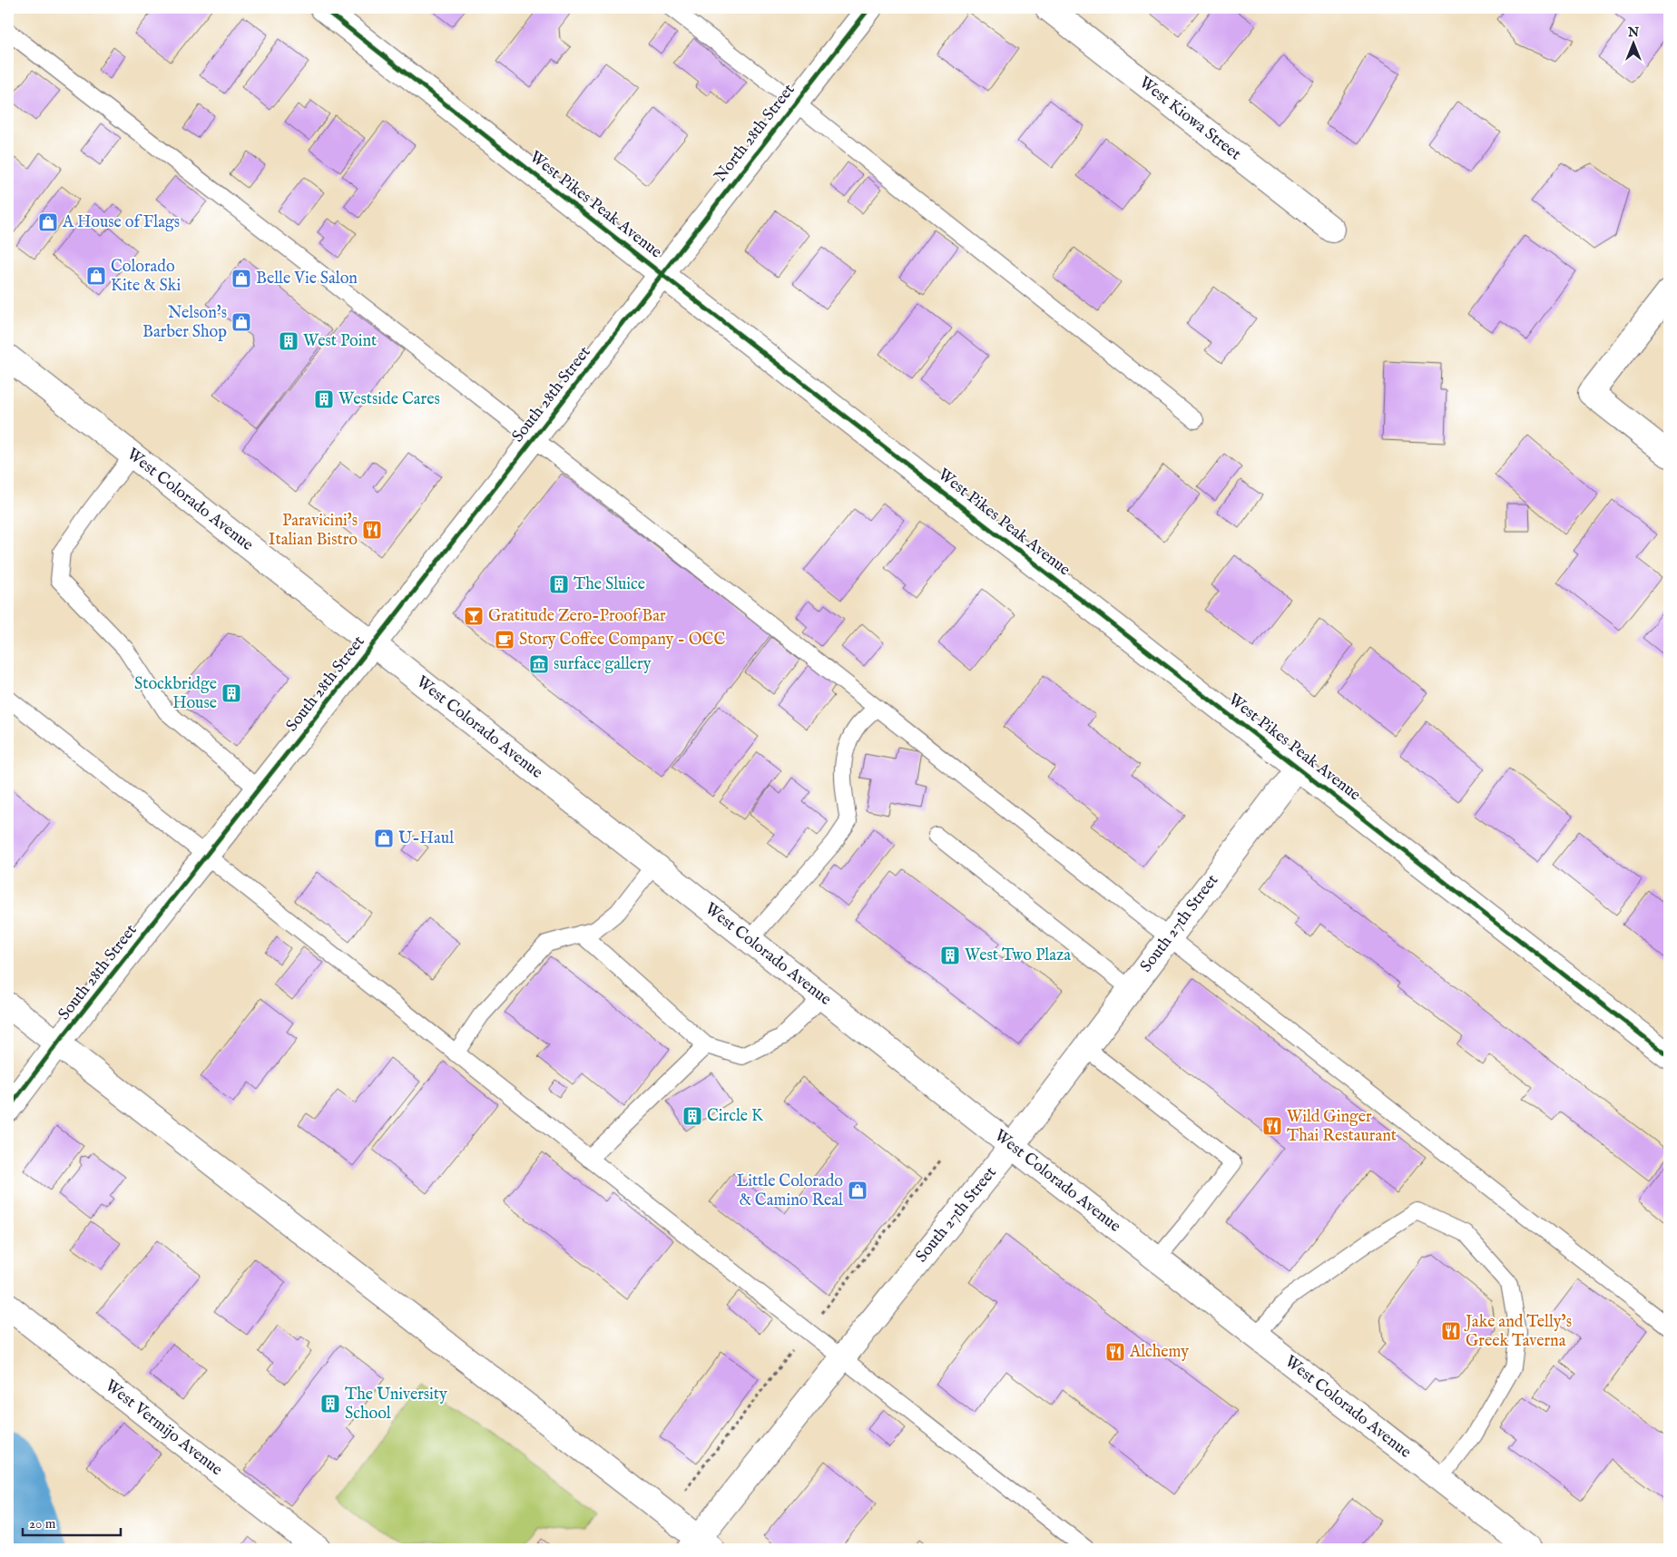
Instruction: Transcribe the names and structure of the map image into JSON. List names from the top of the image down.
{
  "streets": {
    "street": [
      "West Kiowa Street",
      "North 28th Street",
      "West Pikes Peak Avenue",
      "South 28th Street",
      "West Colorado Avenue",
      "South 27th Street",
      "West Vermijo Avenue"
    ]
  },
  "crossings": [
    ["North 28th Street", "West Pikes Peak Avenue"],
    ["North 28th Street", "South 28th Street"],
    ["West Pikes Peak Avenue", "South 28th Street"],
    ["West Pikes Peak Avenue", "South 27th Street"],
    ["South 28th Street", "West Colorado Avenue"],
    ["West Colorado Avenue", "South 27th Street"]
  ],
  "places": {
    "shop": [
      "A House of Flags",
      "Colorado Kite & Ski",
      "Belle Vie Salon",
      "Nelson's Barber Shop",
      "U-Haul",
      "Little Colorado & Camino Real"
    ],
    "building": [
      "West Point",
      "Westside Cares",
      "The Sluice",
      "Stockbridge House",
      "West Two Plaza",
      "Circle K",
      "The University School"
    ],
    "restaurant": [
      "Paravicini's Italian Bistro",
      "Wild Ginger Thai Restaurant",
      "Jake and Telly’s Greek Taverna",
      "Alchemy"
    ],
    "bar": ["Gratitude Zero-Proof Bar"],
    "cafe": ["Story Coffee Company - OCC"],
    "museum": ["surface gallery"]
  },
  "scale_bar": "20 m",
  "north": "top"
}
